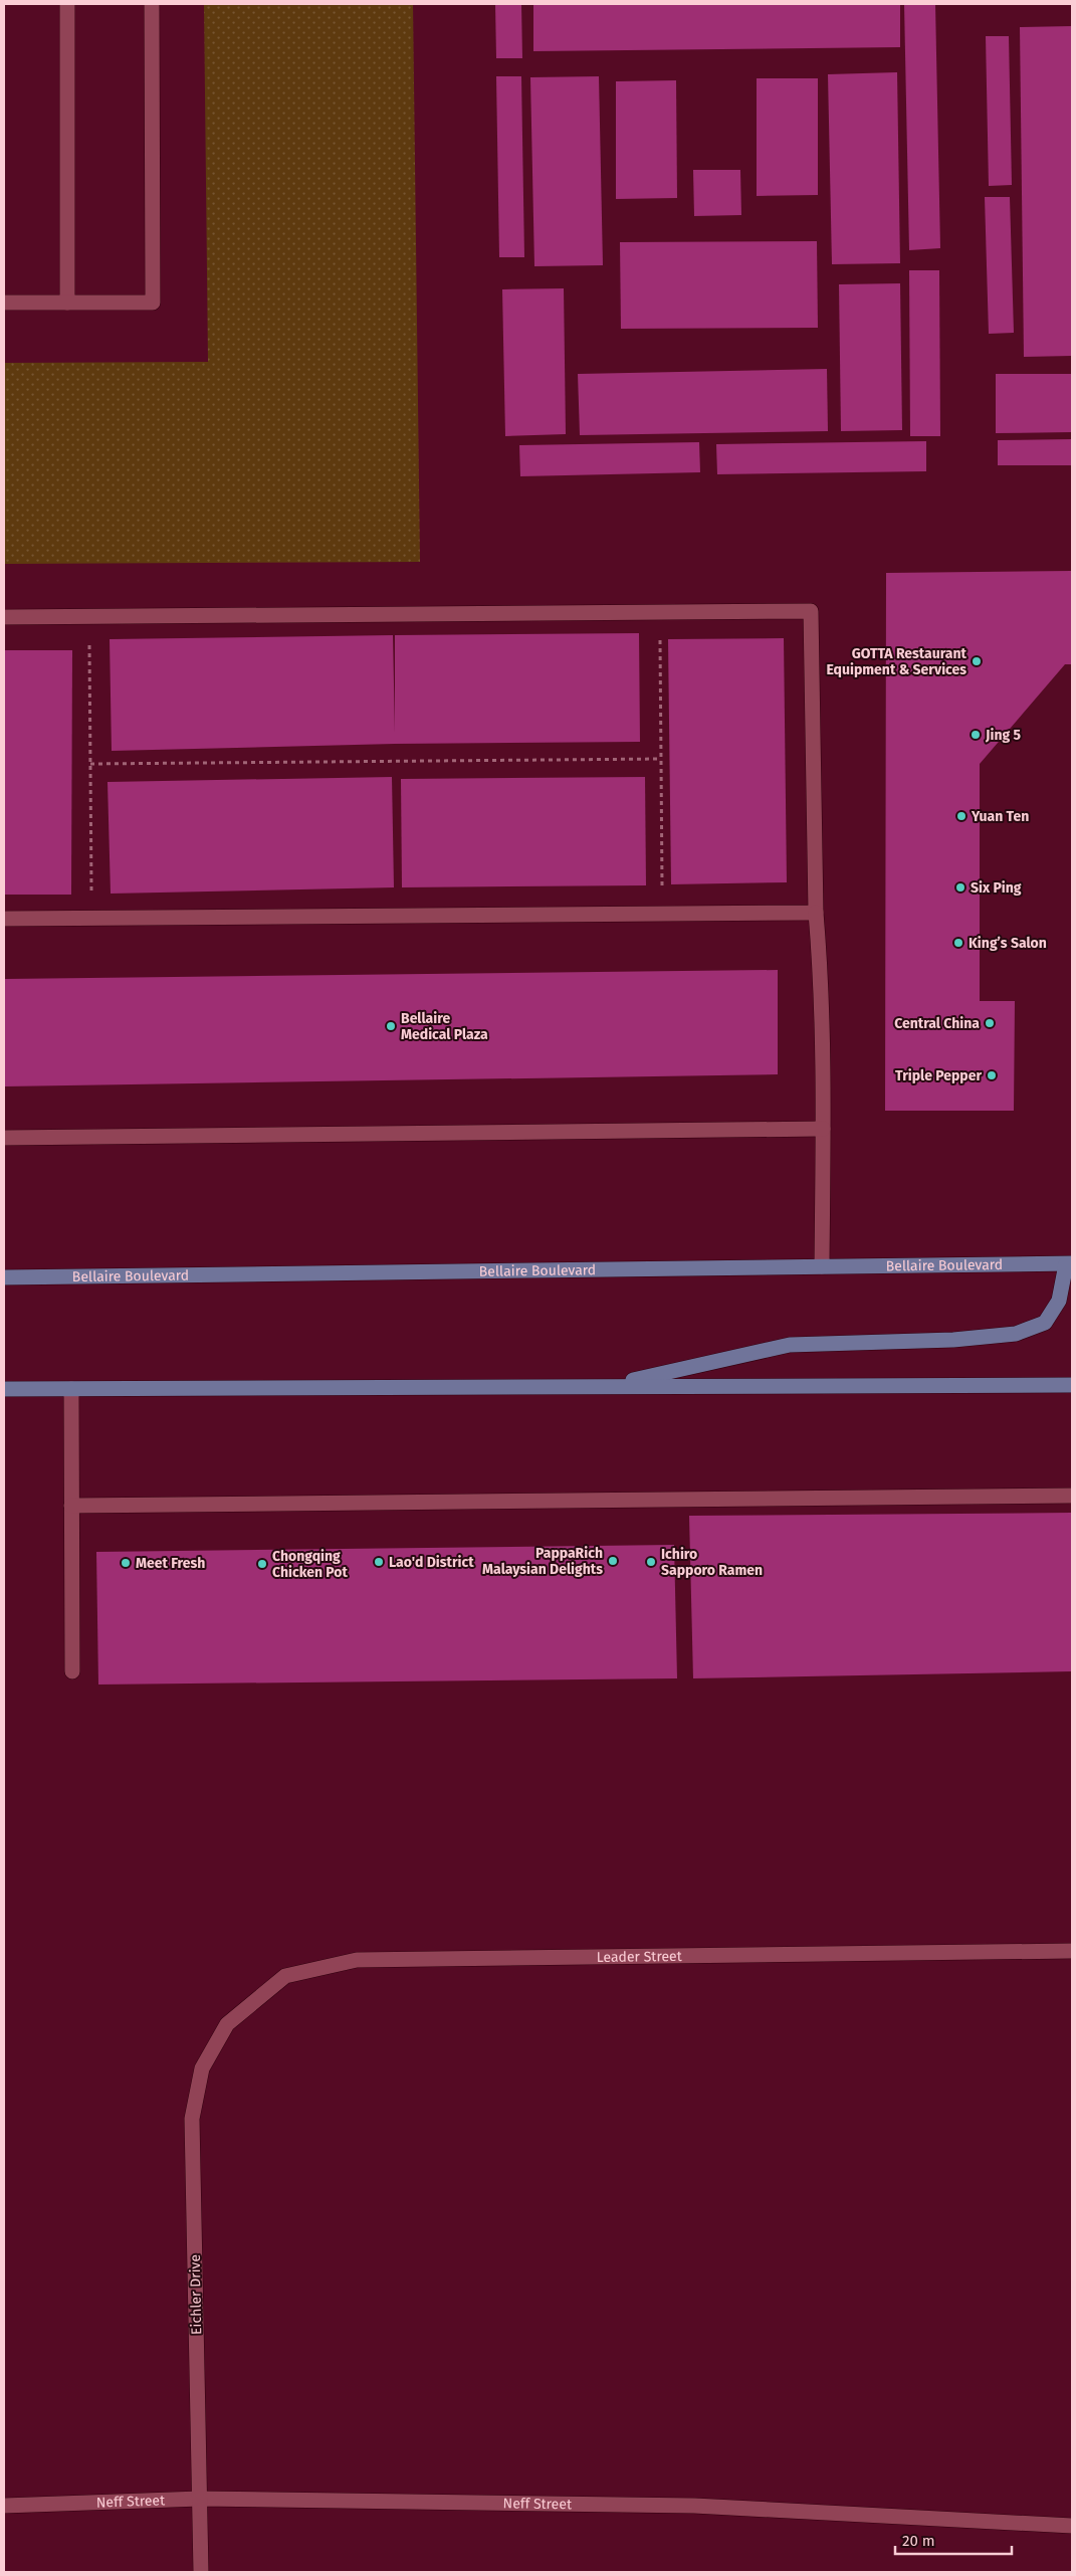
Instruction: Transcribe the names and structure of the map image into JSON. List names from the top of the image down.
{
  "streets": {
    "main road": ["Bellaire Boulevard"],
    "street": ["Leader Street", "Eichler Drive", "Neff Street"]
  },
  "crossings": [
    ["Leader Street", "Eichler Drive"],
    ["Eichler Drive", "Neff Street"]
  ],
  "places": [
    "GOTTA Restaurant Equipment & Services",
    "Jing 5",
    "Yuan Ten",
    "Six Ping",
    "King’s Salon",
    "Central China",
    "Bellaire Medical Plaza",
    "Triple Pepper",
    "PappaRich Malaysian Delights",
    "Lao'd District",
    "Ichiro Sapporo Ramen",
    "Meet Fresh",
    "Chongqing Chicken Pot"
  ],
  "scale_bar": "20 m"
}
